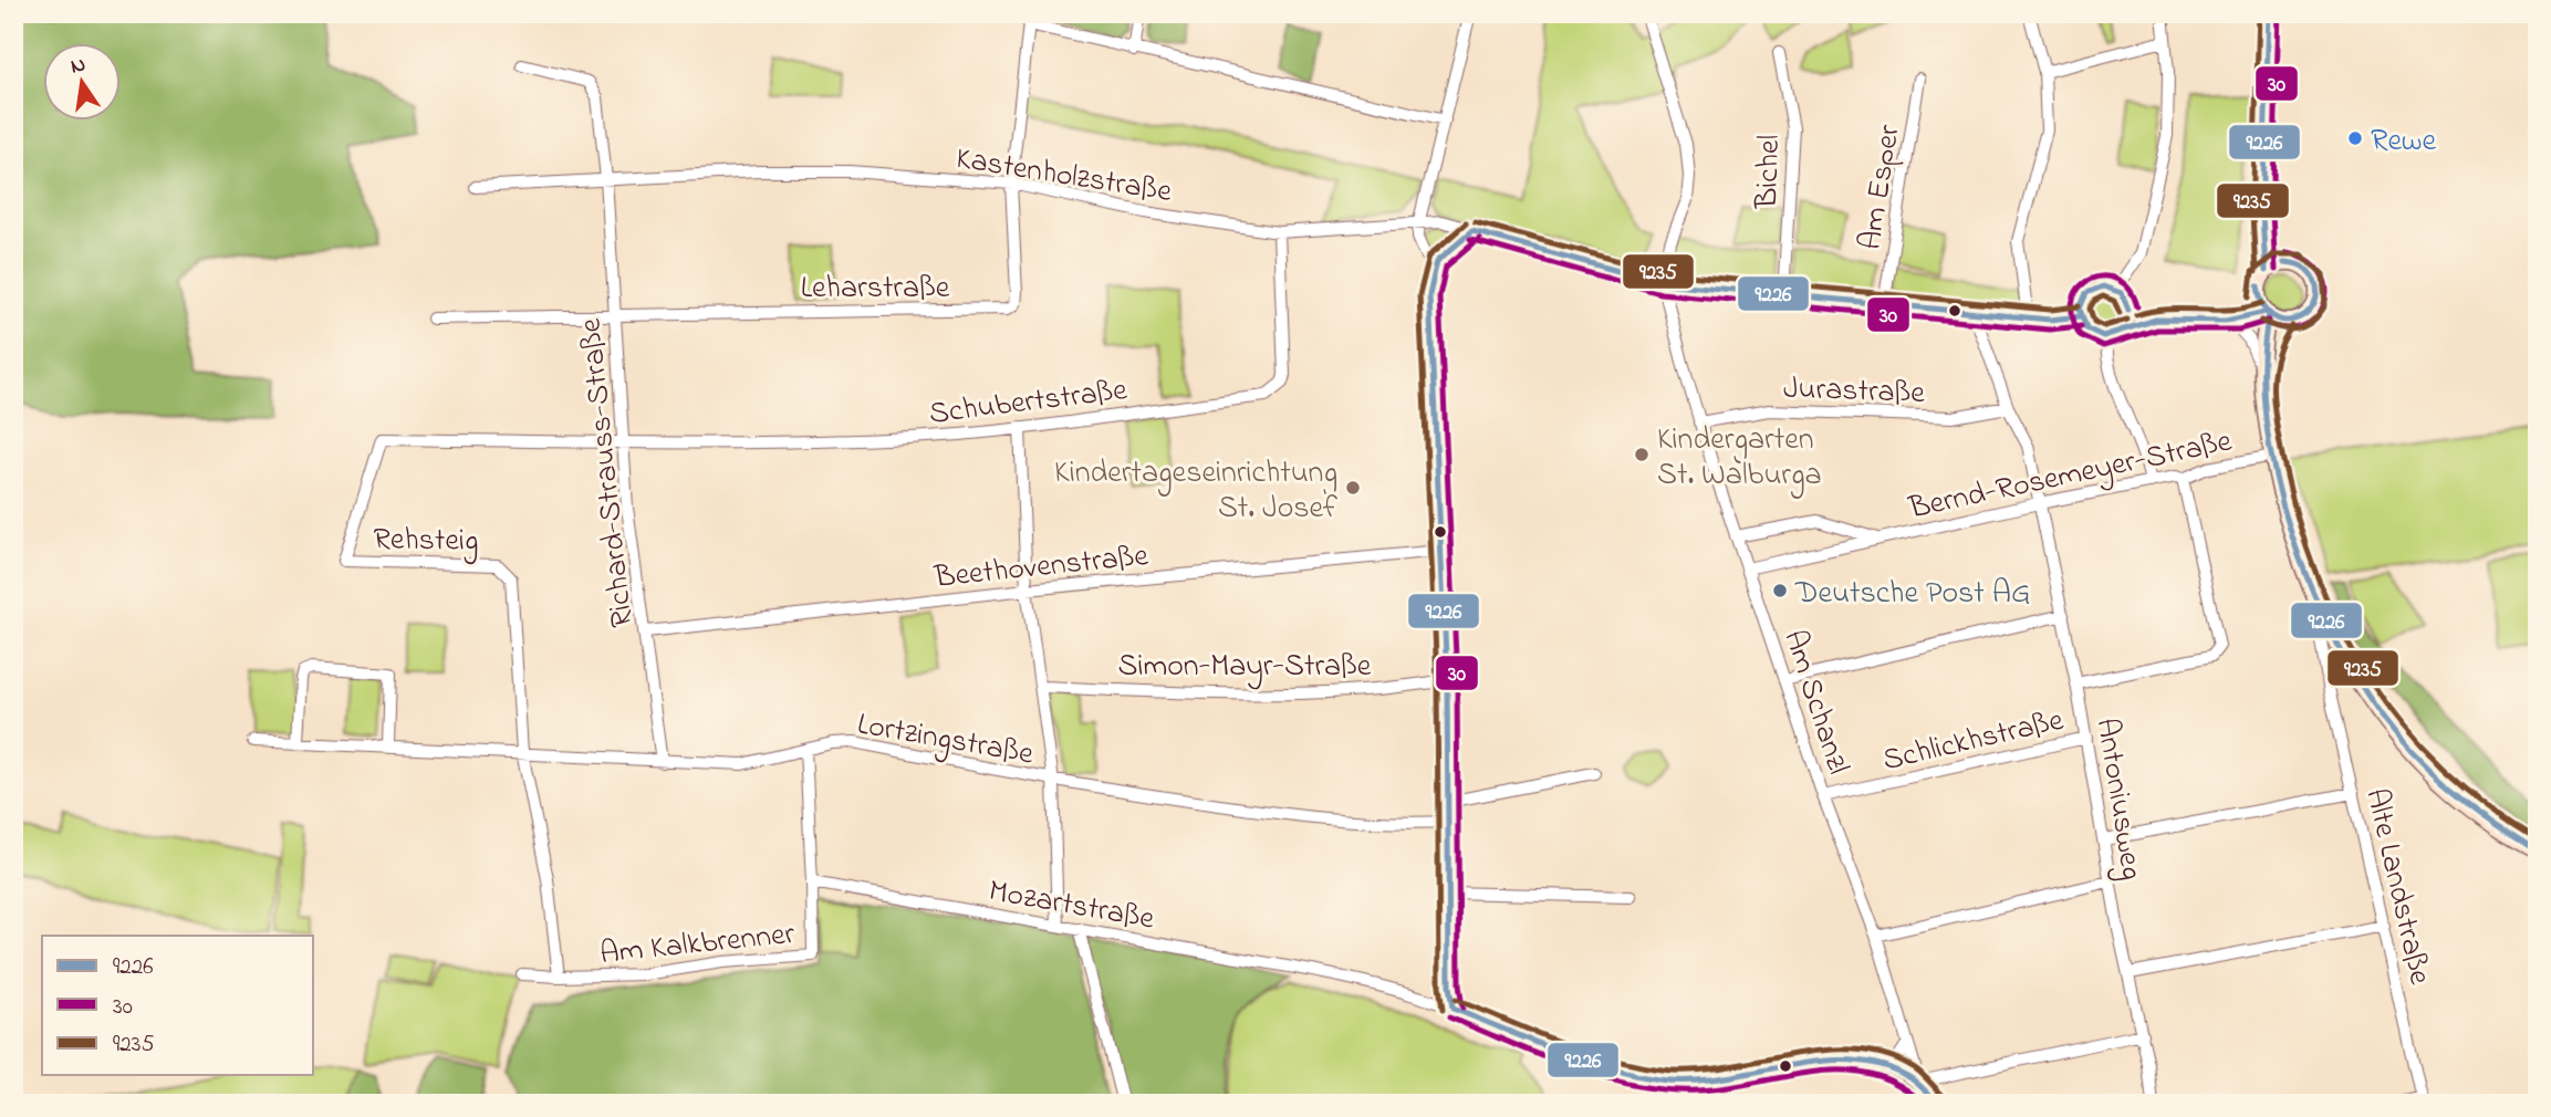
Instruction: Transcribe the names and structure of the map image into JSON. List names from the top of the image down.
{
  "streets": {
    "street": [
      "Bichel",
      "Kastenholzstraße",
      "Am Esper",
      "Leharstraße",
      "Jurastraße",
      "Schubertstraße",
      "Bernd-Rosemeyer-Straße",
      "Richard-Strauss-Straße",
      "Rehsteig",
      "Beethovenstraße",
      "Simon-Mayr-Straße",
      "Am Schanzl",
      "Lortzingstraße",
      "Schlickhstraße",
      "Antoniusweg",
      "Alte Landstraße",
      "Mozartstraße",
      "Am Kalkbrenner"
    ]
  },
  "crossings": [
    ["Bichel", "Kastenholzstraße"],
    ["Kastenholzstraße", "Am Esper"],
    ["Kastenholzstraße", "Leharstraße"],
    ["Kastenholzstraße", "Schubertstraße"],
    ["Kastenholzstraße", "Richard-Strauss-Straße"],
    ["Kastenholzstraße", "Am Schanzl"],
    ["Leharstraße", "Richard-Strauss-Straße"],
    ["Jurastraße", "Am Schanzl"],
    ["Schubertstraße", "Richard-Strauss-Straße"],
    ["Schubertstraße", "Rehsteig"],
    ["Bernd-Rosemeyer-Straße", "Am Schanzl"],
    ["Bernd-Rosemeyer-Straße", "Antoniusweg"],
    ["Richard-Strauss-Straße", "Rehsteig"],
    ["Richard-Strauss-Straße", "Beethovenstraße"],
    ["Richard-Strauss-Straße", "Lortzingstraße"],
    ["Rehsteig", "Lortzingstraße"],
    ["Rehsteig", "Am Kalkbrenner"],
    ["Am Schanzl", "Schlickhstraße"],
    ["Am Schanzl", "Mozartstraße"],
    ["Lortzingstraße", "Am Kalkbrenner"],
    ["Schlickhstraße", "Antoniusweg"],
    ["Mozartstraße", "Am Kalkbrenner"]
  ],
  "places": [
    "Rewe",
    "Kindergarten St. Walburga",
    "Kindertageseinrichtung St. Josef",
    "Deutsche Post AG"
  ],
  "lines": ["transit line 9226", "transit line 30", "transit line 9235"],
  "legend": ["9226", "30", "9235"],
  "north": "top"
}
